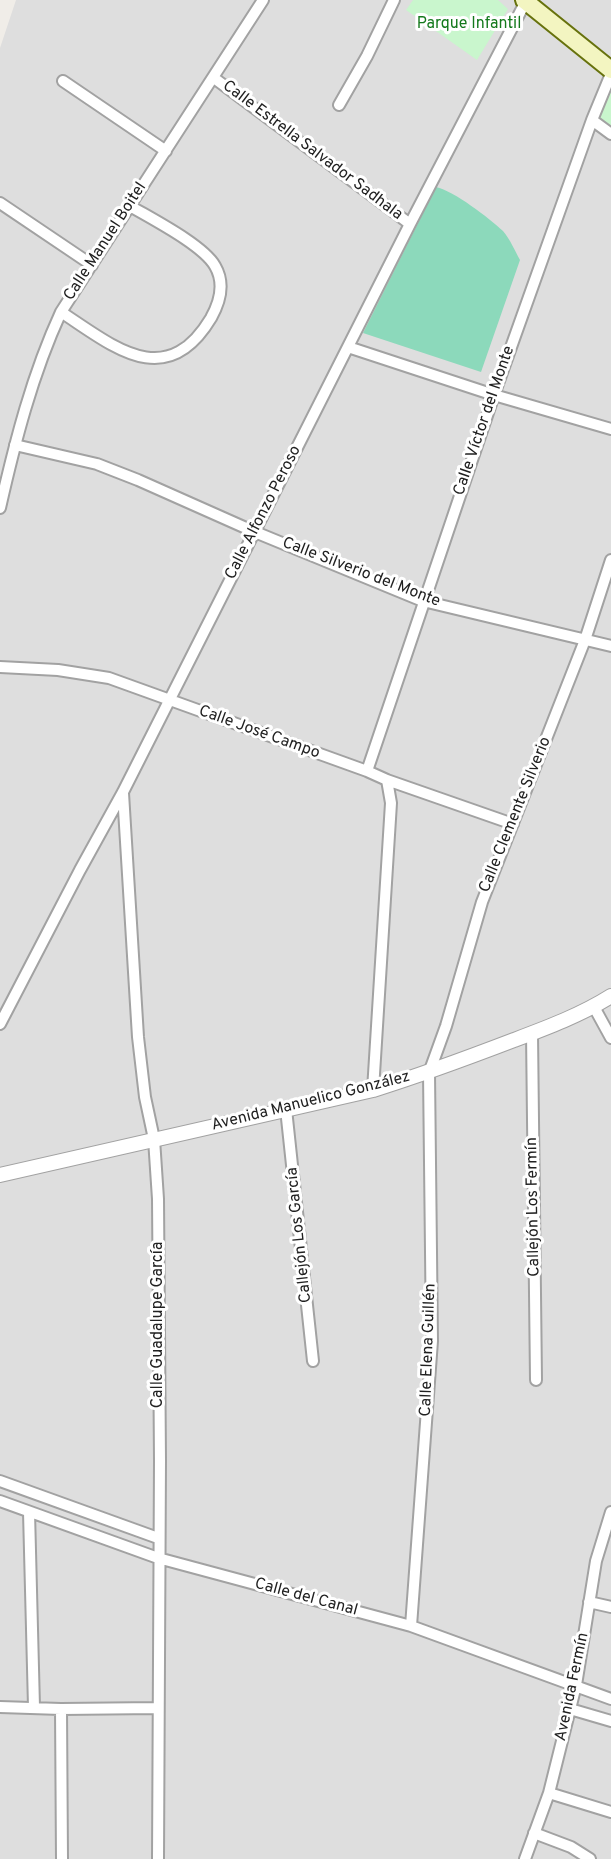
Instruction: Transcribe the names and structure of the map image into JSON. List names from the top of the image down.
{
  "streets": {
    "street": [
      "Calle Estrella Salvador Sadhala",
      "Calle Manuel Boitel",
      "Calle Víctor del Monte",
      "Calle Alfonzo Peroso",
      "Calle Silverio del Monte",
      "Calle José Campo",
      "Calle Clemente Silverio",
      "Avenida Manuelico González",
      "Callejón Los Fermín",
      "Callejón Los García",
      "Calle Guadalupe García",
      "Calle Elena Guillén",
      "Calle del Canal",
      "Avenida Fermín"
    ]
  },
  "crossings": [
    ["Calle Estrella Salvador Sadhala", "Calle Manuel Boitel"],
    ["Calle Estrella Salvador Sadhala", "Calle Alfonzo Peroso"],
    ["Calle Manuel Boitel", "Calle Silverio del Monte"],
    ["Calle Víctor del Monte", "Calle Silverio del Monte"],
    ["Calle Víctor del Monte", "Calle José Campo"],
    ["Calle Alfonzo Peroso", "Calle Silverio del Monte"],
    ["Calle Alfonzo Peroso", "Calle José Campo"],
    ["Calle Alfonzo Peroso", "Calle Guadalupe García"],
    ["Calle Silverio del Monte", "Calle Clemente Silverio"],
    ["Calle José Campo", "Calle Clemente Silverio"],
    ["Calle Clemente Silverio", "Avenida Manuelico González"],
    ["Calle Clemente Silverio", "Calle Elena Guillén"],
    ["Avenida Manuelico González", "Callejón Los Fermín"],
    ["Avenida Manuelico González", "Callejón Los García"],
    ["Avenida Manuelico González", "Calle Guadalupe García"],
    ["Avenida Manuelico González", "Calle Elena Guillén"],
    ["Calle Guadalupe García", "Calle del Canal"],
    ["Calle Elena Guillén", "Calle del Canal"],
    ["Calle del Canal", "Avenida Fermín"]
  ],
  "parks": ["Parque Infantil"]
}
